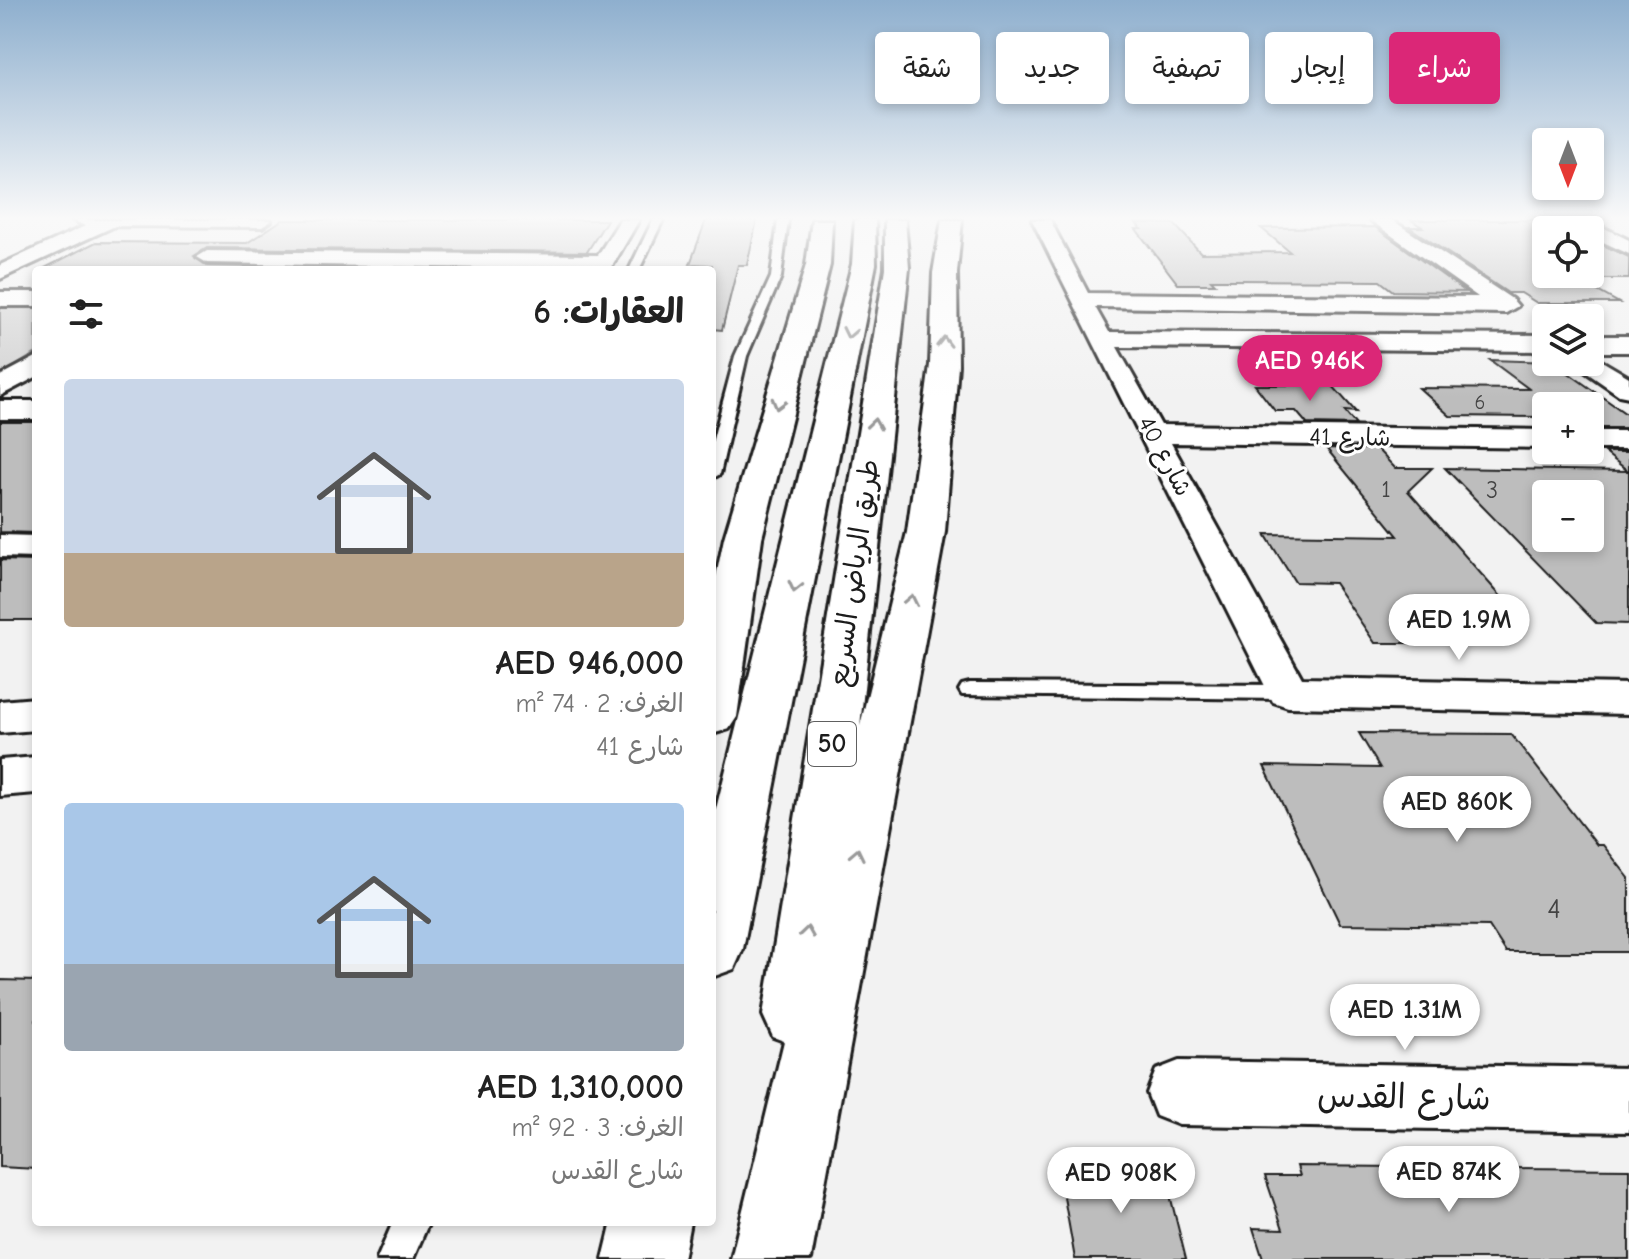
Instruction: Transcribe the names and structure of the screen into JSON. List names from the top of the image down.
{
  "streets": {
    "highway": ["طريق الرياض السريع", "50"],
    "street": ["شارع 41", "شارع 40", "شارع القدس"]
  },
  "crossings": [
    ["شارع 41", "شارع 40"]
  ],
  "house_numbers": [
    "6",
    "1",
    "3",
    "4"
  ],
  "north": "bottom",
  "page": {
    "chip": [
      "شراء",
      "إيجار",
      "تصفية",
      "جديد",
      "شقة"
    ],
    "map_buttons": ["+", "−"],
    "heading": "العقارات: 6",
    "price": [
      "AED 946K",
      "AED 1.9M",
      "AED 860K",
      "AED 1.31M",
      "AED 874K",
      "AED 908K"
    ],
    "list": [
      {
        "name": "AED 946,000",
        "note": "الغرف: 2 · 74 m² · شارع 41"
      },
      {
        "name": "AED 1,310,000",
        "note": "الغرف: 3 · 92 m² · شارع القدس"
      }
    ]
  }
}
